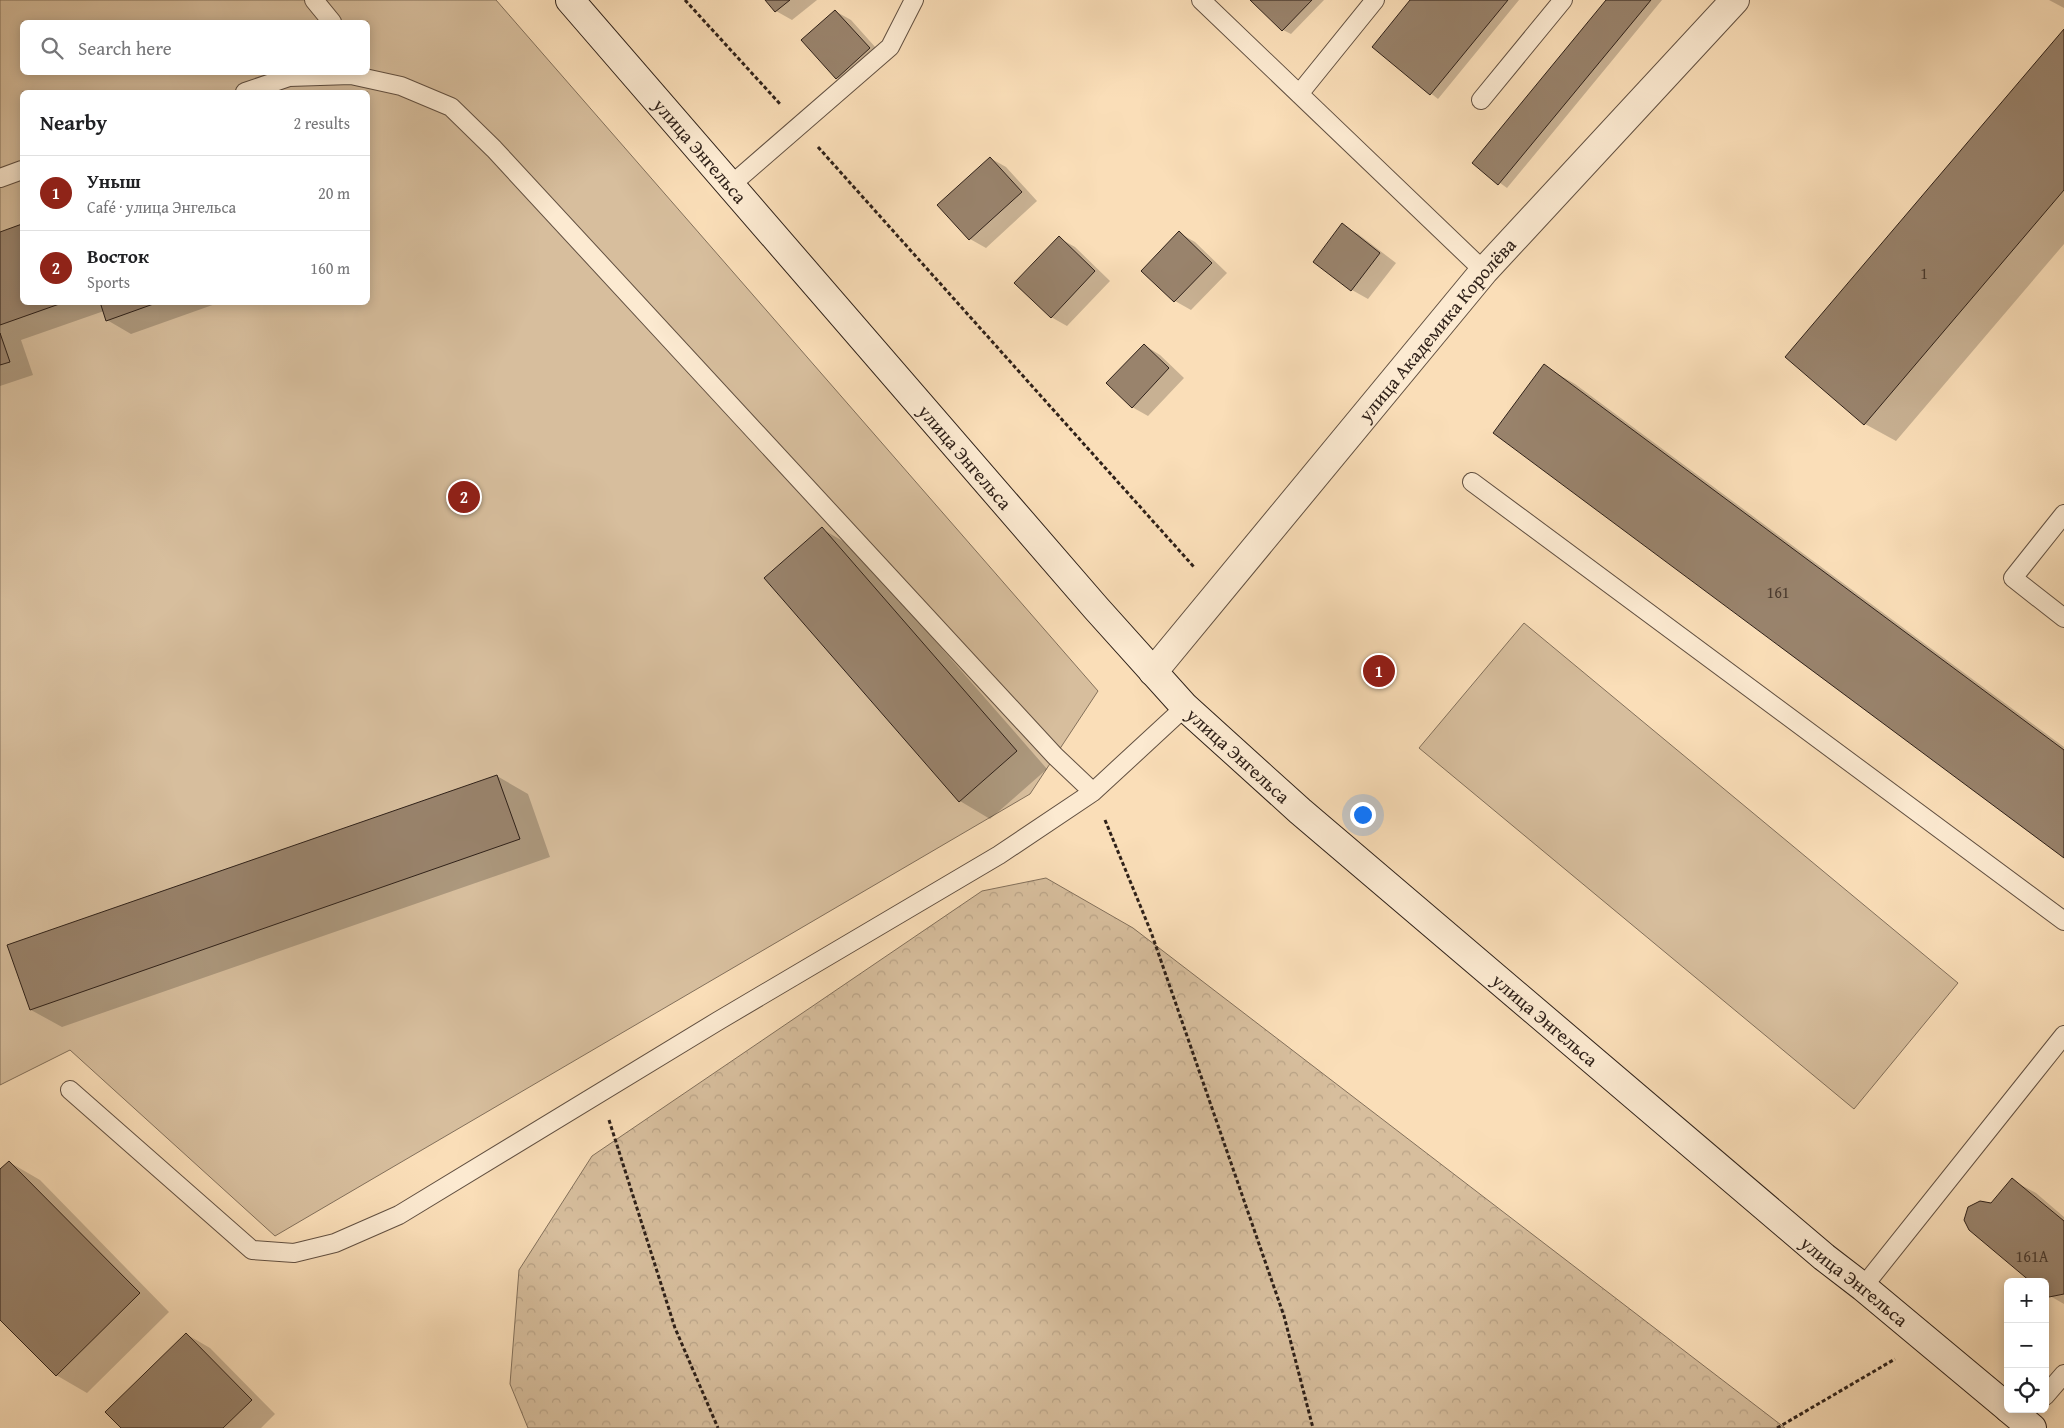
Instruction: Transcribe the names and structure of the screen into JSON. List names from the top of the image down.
{
  "streets": {
    "main road": ["улица Энгельса", "улица Академика Королёва"]
  },
  "crossings": [
    ["улица Энгельса", "улица Академика Королёва"]
  ],
  "house_numbers": ["1", "161", "161А"],
  "page": {
    "search": "Search here",
    "heading": ["Nearby", "2 results"],
    "list": [
      {
        "mark": "1",
        "name": "Уныш",
        "note": "Café · улица Энгельса",
        "value": "20 m"
      },
      {
        "mark": "2",
        "name": "Восток",
        "note": "Sports",
        "value": "160 m"
      }
    ],
    "pins": ["2", "1"],
    "map_buttons": ["+", "−"]
  }
}
